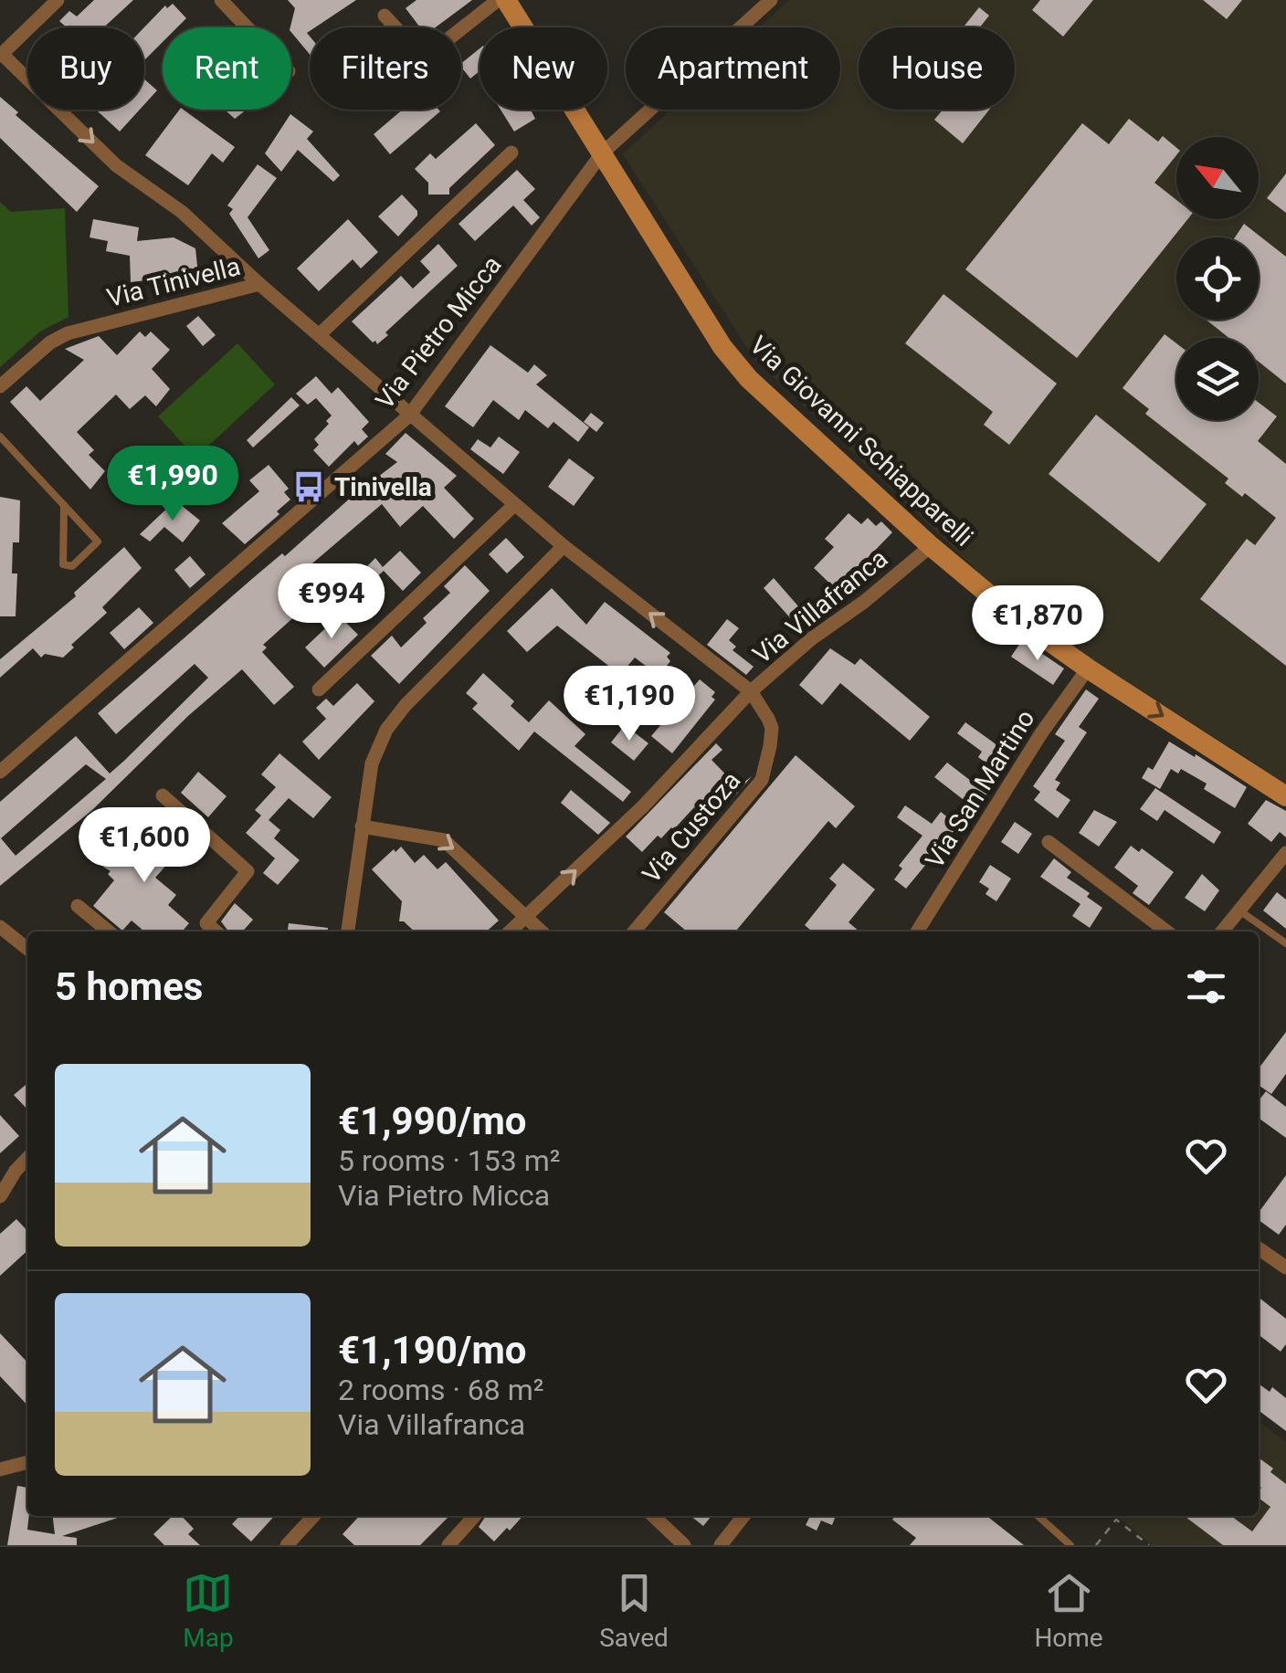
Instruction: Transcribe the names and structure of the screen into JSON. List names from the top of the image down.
{
  "streets": {
    "street": [
      "Via Tinivella",
      "Via Pietro Micca",
      "Via Giovanni Schiapparelli",
      "Via Villafranca",
      "Via San Martino",
      "Via Custoza"
    ]
  },
  "crossings": [
    ["Via Tinivella", "Via Pietro Micca"],
    ["Via Tinivella", "Via Villafranca"],
    ["Via Tinivella", "Via Custoza"],
    ["Via Pietro Micca", "Via Giovanni Schiapparelli"],
    ["Via Giovanni Schiapparelli", "Via Villafranca"],
    ["Via Giovanni Schiapparelli", "Via San Martino"],
    ["Via Villafranca", "Via Custoza"]
  ],
  "one_way": ["Via Villafranca"],
  "places": {
    "bus stop": ["Tinivella"]
  },
  "north": "top left",
  "page": {
    "chip": [
      "Buy",
      "Rent",
      "Filters",
      "New",
      "Apartment",
      "House"
    ],
    "price": [
      "€1,990",
      "€994",
      "€1,870",
      "€1,190",
      "€1,600"
    ],
    "heading": "5 homes",
    "list": [
      {
        "name": "€1,990/mo",
        "note": "5 rooms · 153 m² · Via Pietro Micca"
      },
      {
        "name": "€1,190/mo",
        "note": "2 rooms · 68 m² · Via Villafranca"
      }
    ],
    "tabs": ["Map", "Saved", "Home"]
  }
}
